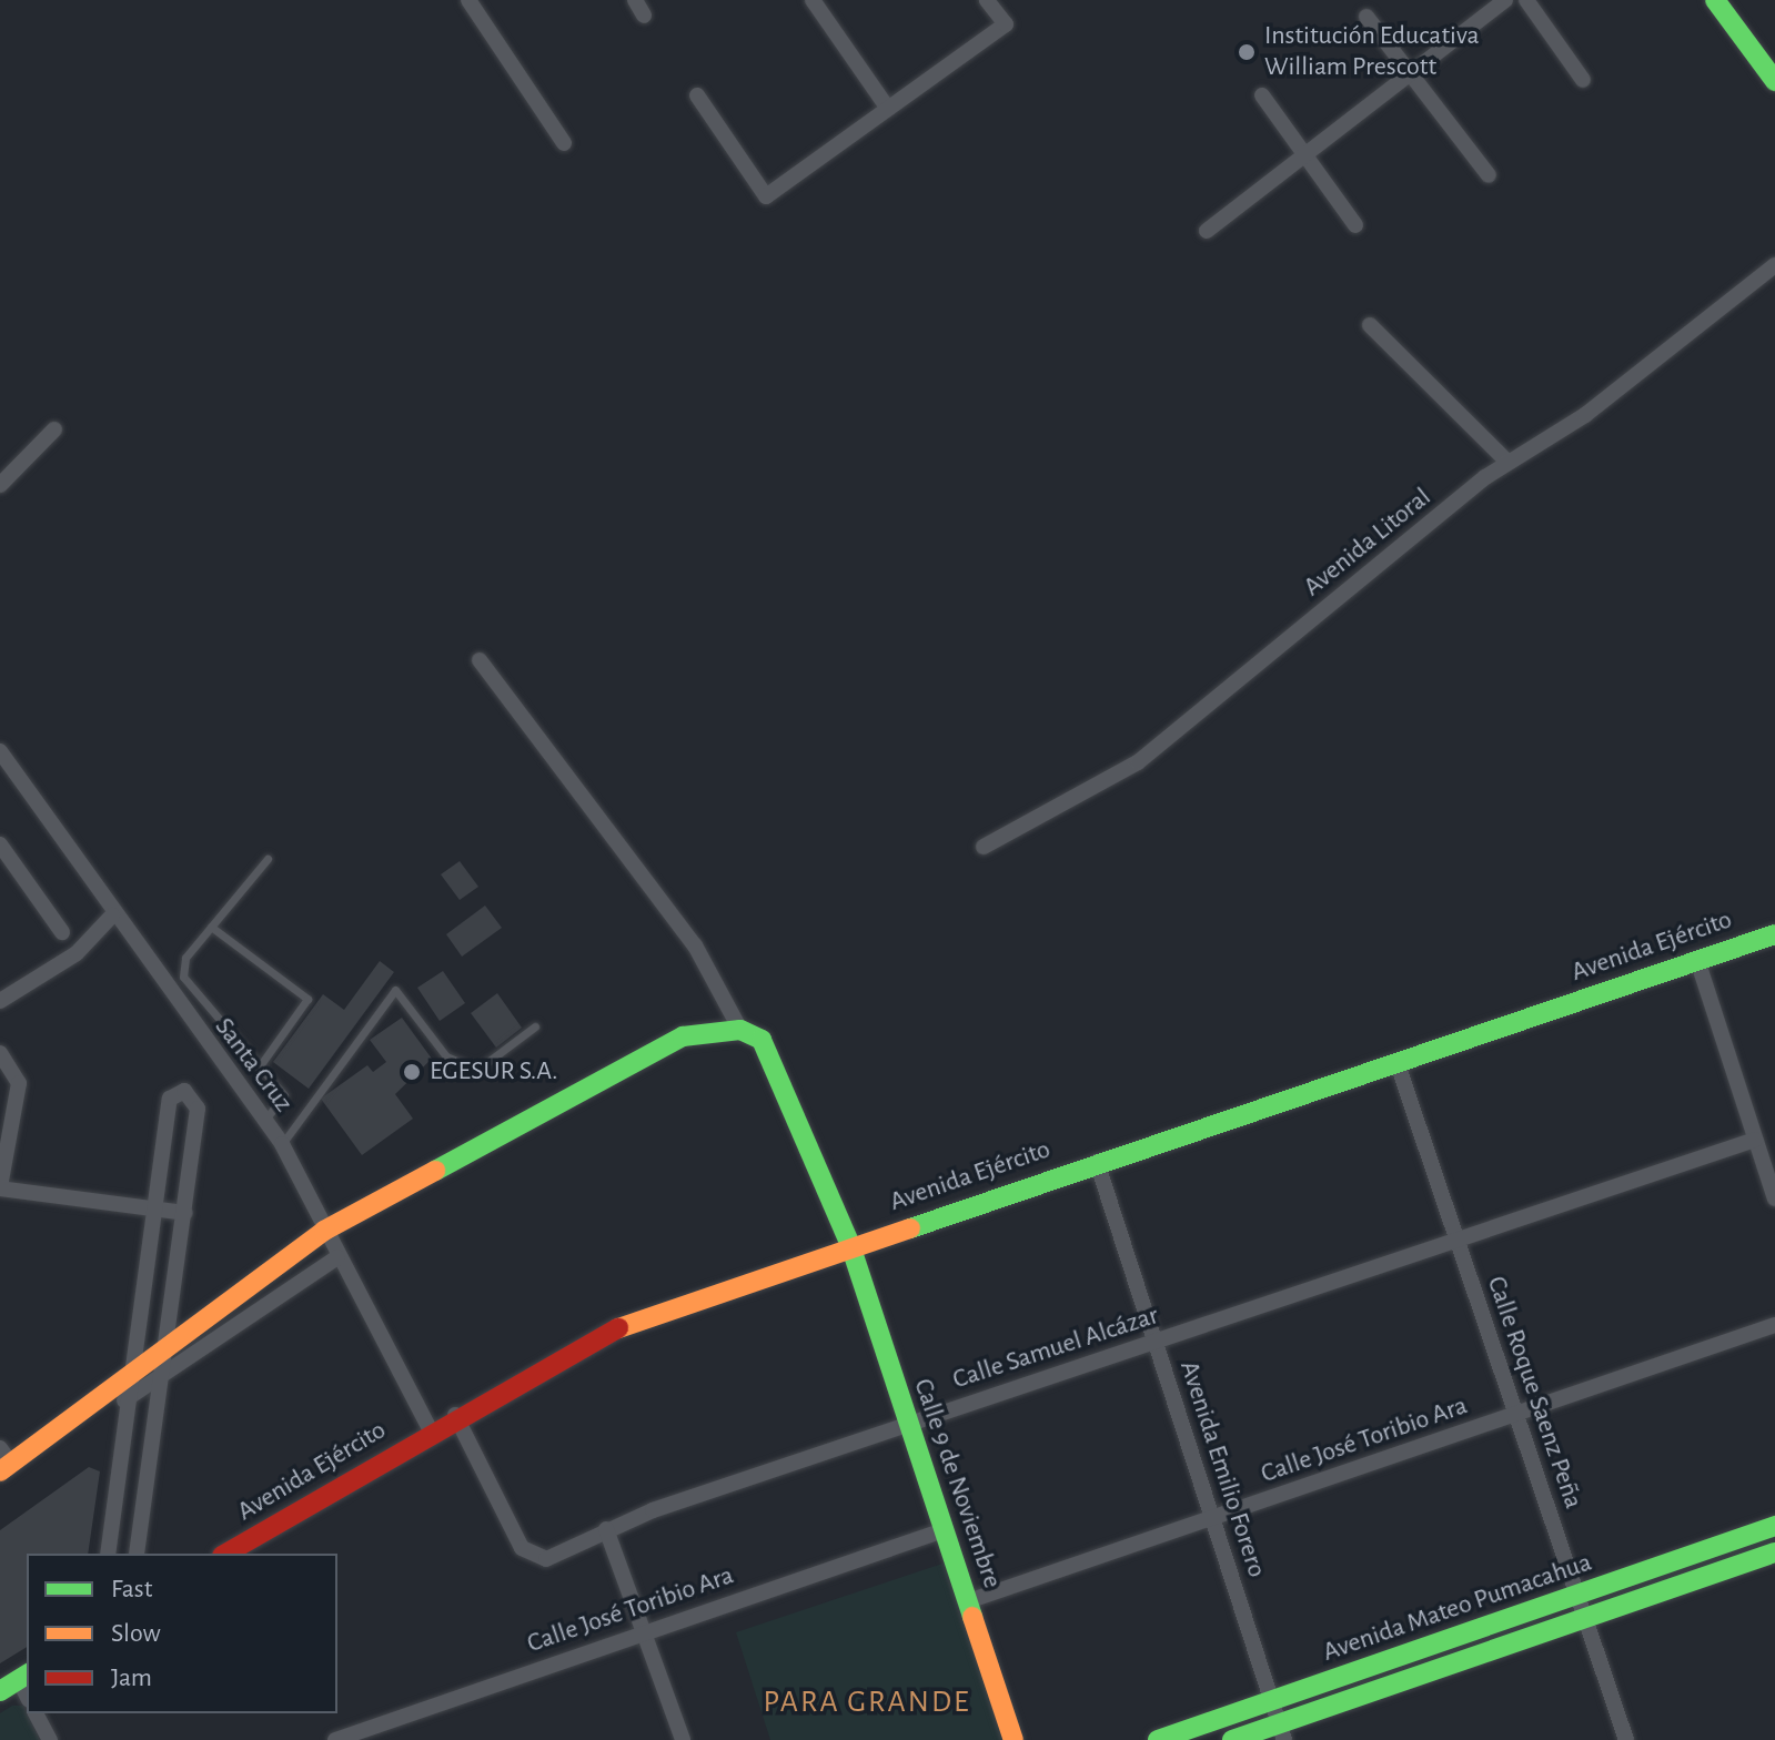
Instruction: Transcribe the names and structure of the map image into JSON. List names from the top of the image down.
{
  "streets": {
    "street": [
      "Avenida Litoral",
      "Avenida Ejército",
      "Santa Cruz",
      "Calle Samuel Alcázar",
      "Calle Roque Saenz Peña",
      "Calle José Toribio Ara",
      "Avenida Emilio Forero",
      "Calle 9 de Noviembre",
      "Avenida Mateo Pumacahua"
    ]
  },
  "crossings": [
    ["Avenida Ejército", "Santa Cruz"],
    ["Avenida Ejército", "Calle Samuel Alcázar"],
    ["Avenida Ejército", "Calle Roque Saenz Peña"],
    ["Avenida Ejército", "Avenida Emilio Forero"],
    ["Avenida Ejército", "Calle 9 de Noviembre"],
    ["Calle Samuel Alcázar", "Calle Roque Saenz Peña"],
    ["Calle Samuel Alcázar", "Avenida Emilio Forero"],
    ["Calle Samuel Alcázar", "Calle 9 de Noviembre"],
    ["Calle Roque Saenz Peña", "Calle José Toribio Ara"],
    ["Calle Roque Saenz Peña", "Avenida Mateo Pumacahua"],
    ["Calle José Toribio Ara", "Avenida Emilio Forero"],
    ["Calle José Toribio Ara", "Calle 9 de Noviembre"],
    ["Avenida Emilio Forero", "Avenida Mateo Pumacahua"]
  ],
  "districts": ["PARA GRANDE"],
  "places": ["Institución Educativa William Prescott", "EGESUR S.A."],
  "legend": ["Fast", "Slow", "Jam"]
}
